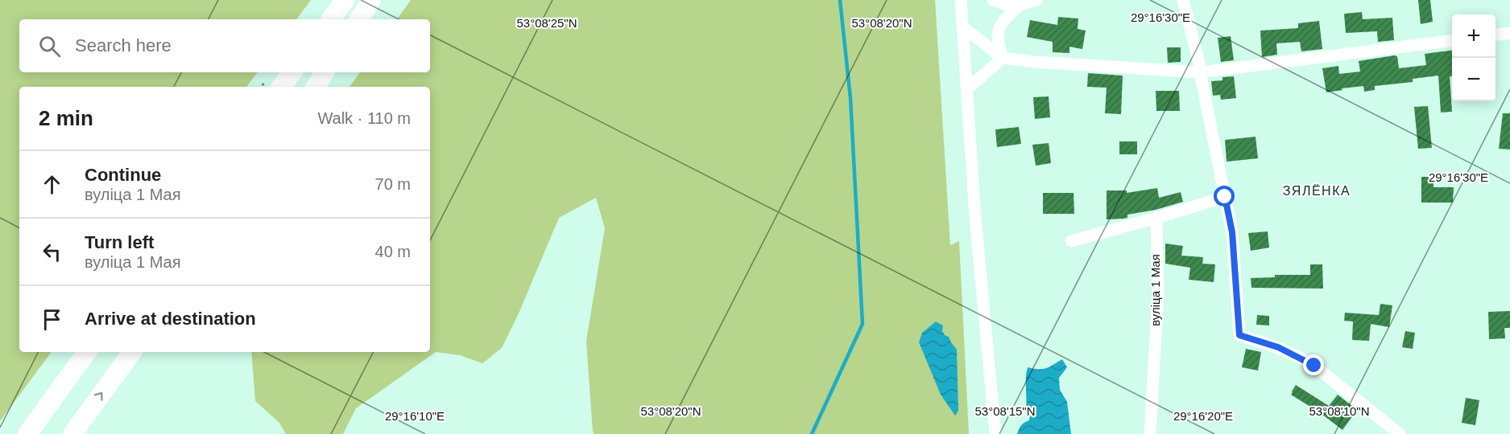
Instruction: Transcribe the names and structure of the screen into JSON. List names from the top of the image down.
{
  "streets": {
    "street": ["вуліца 1 Мая"]
  },
  "districts": ["ЗЯЛЁНКА"],
  "page": {
    "map_buttons": ["+", "−"],
    "search": "Search here",
    "heading": ["2 min", "Walk · 110 m"],
    "list": [
      ["Continue", "вуліца 1 Мая", "70 m"],
      ["Turn left", "вуліца 1 Мая", "40 m"],
      "Arrive at destination"
    ]
  },
  "coordinates": [
    "29°16'30\"E",
    "53°08'25\"N",
    "53°08'20\"N",
    "53°08'15\"N",
    "53°08'10\"N",
    "29°16'10\"E",
    "29°16'20\"E"
  ]
}
